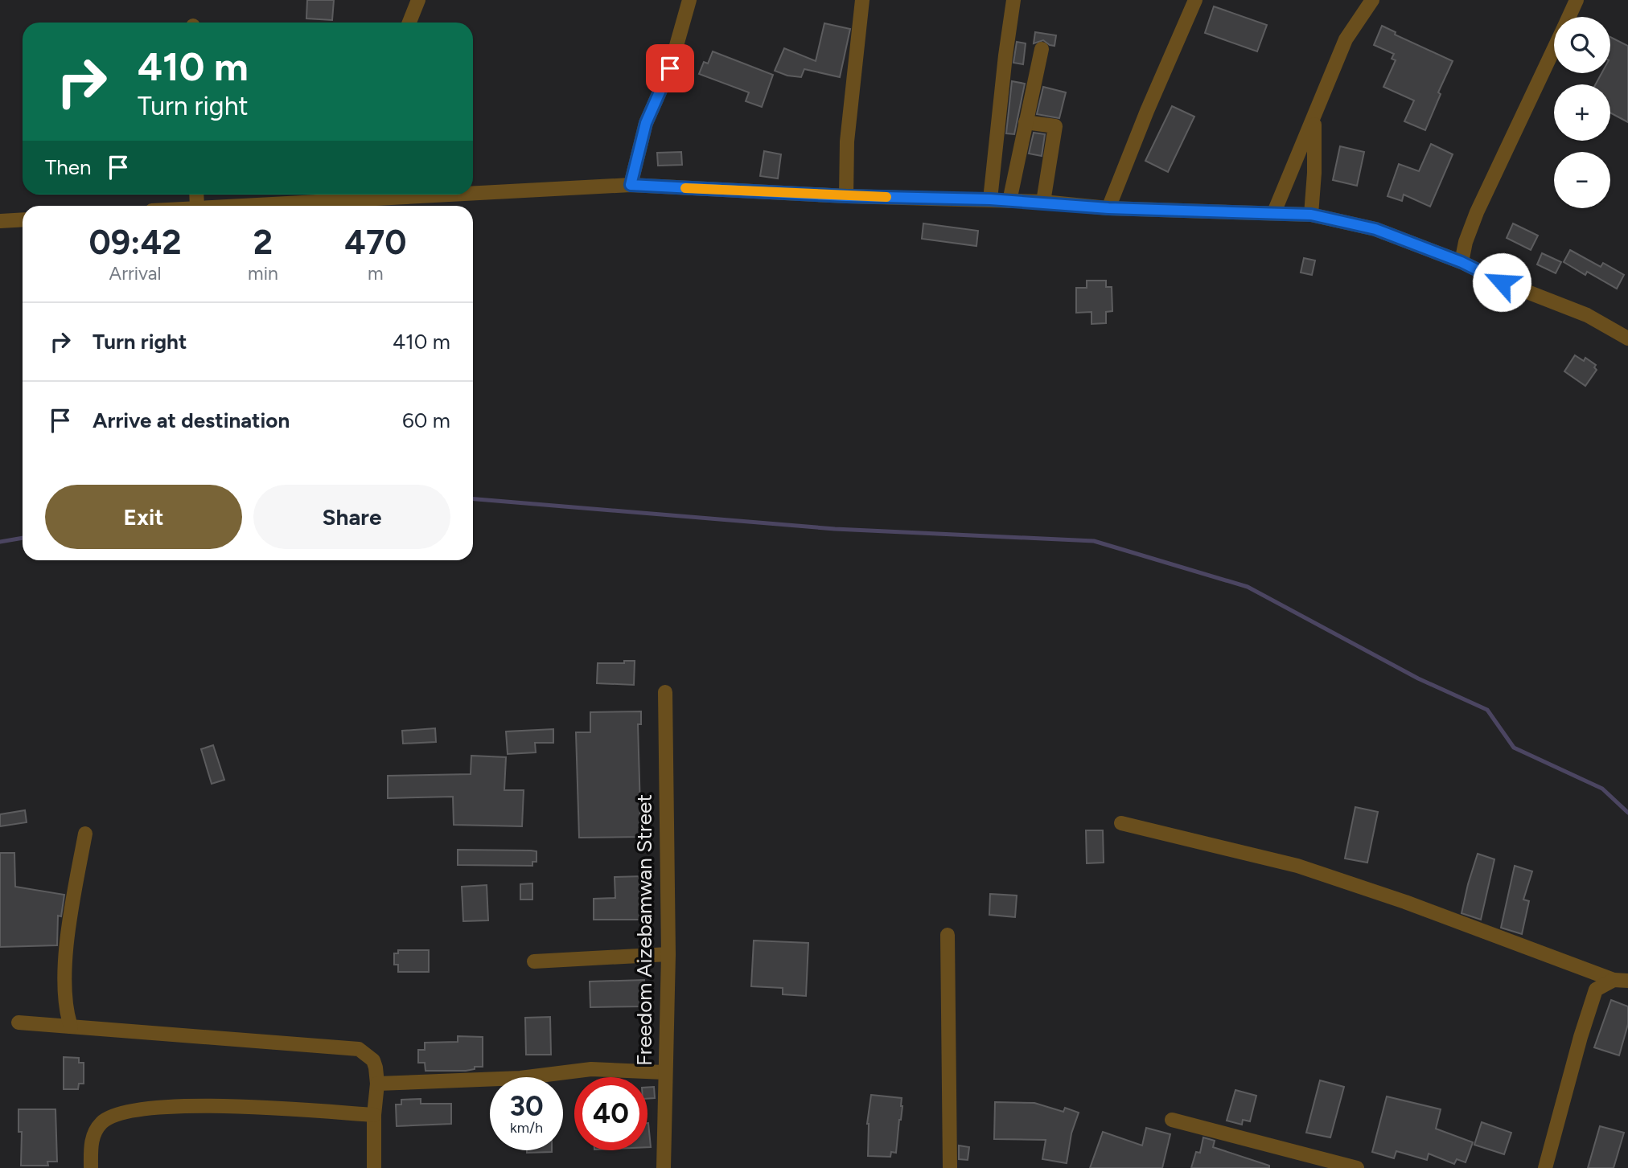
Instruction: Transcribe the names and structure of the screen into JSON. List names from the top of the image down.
{
  "streets": {
    "street": ["Freedom Aizebamwan Street"]
  },
  "page": {
    "map_buttons": ["+", "−"],
    "turn": ["410 m", "Turn right"],
    "then": "Then",
    "eta": [
      "09:42",
      "Arrival",
      "2",
      "min",
      "470",
      "m"
    ],
    "list": [
      {
        "name": "Turn right",
        "value": "410 m"
      },
      {
        "name": "Arrive at destination",
        "value": "60 m"
      }
    ],
    "buttons": ["Exit", "Share"],
    "speed": "30 km/h",
    "limit": "40"
  }
}
